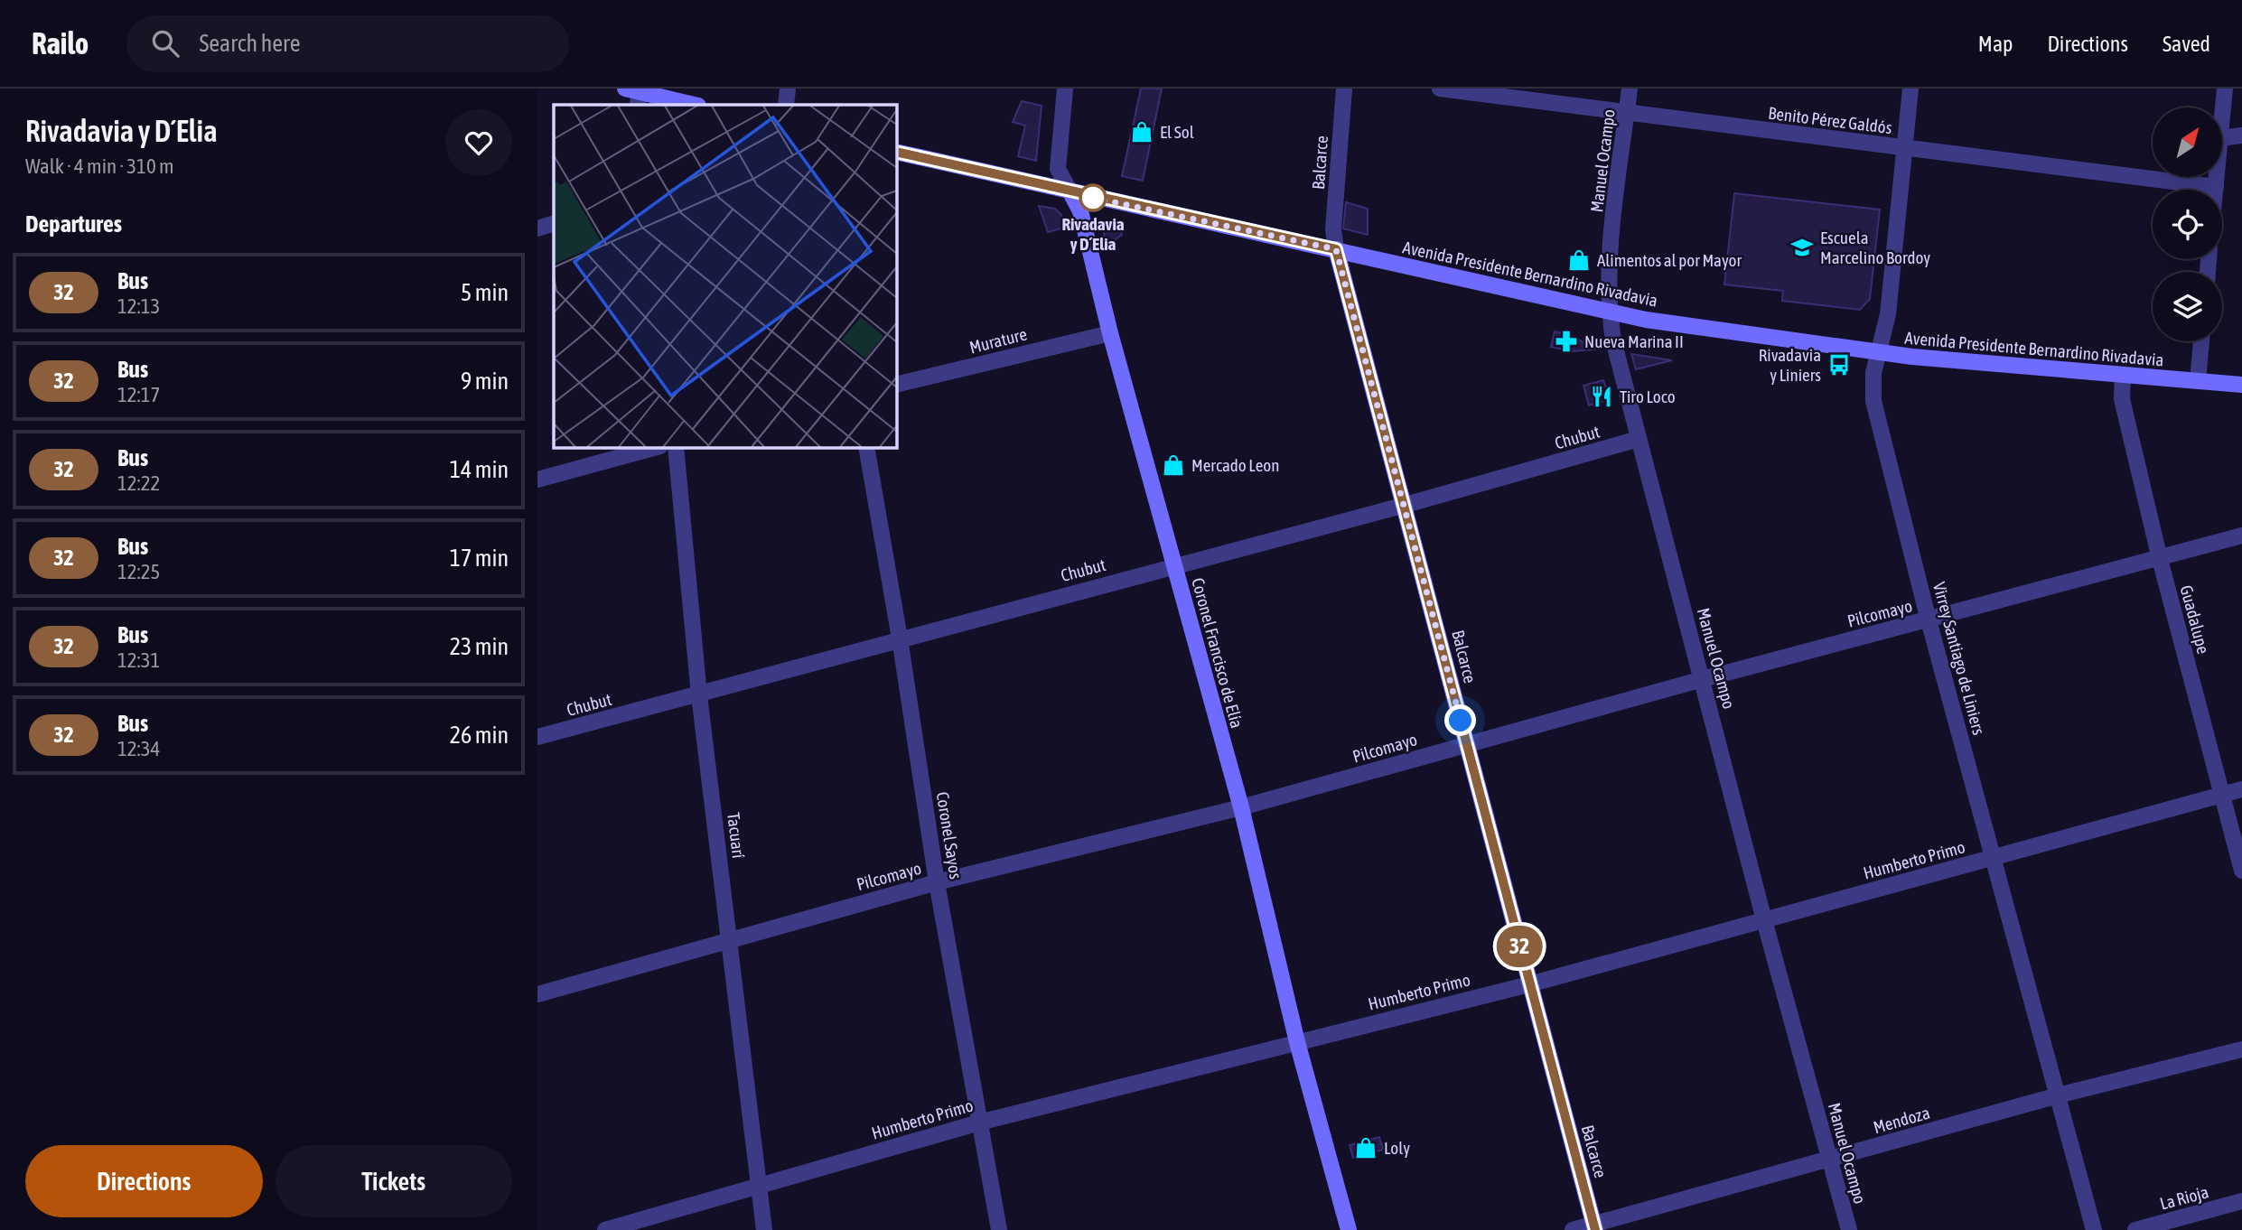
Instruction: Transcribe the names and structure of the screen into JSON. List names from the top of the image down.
{
  "streets": {
    "street": [
      "Benito Pérez Galdós",
      "Manuel Ocampo",
      "Balcarce",
      "Avenida Presidente Bernardino Rivadavia",
      "Murature",
      "Chubut",
      "Pilcomayo",
      "Guadalupe",
      "Coronel Francisco de Elía",
      "Virrey Santiago de Liniers",
      "Tacuarí",
      "Coronel Sayos",
      "Humberto Primo",
      "Mendoza",
      "La Rioja"
    ]
  },
  "crossings": [
    ["Benito Pérez Galdós", "Manuel Ocampo"],
    ["Benito Pérez Galdós", "Virrey Santiago de Liniers"],
    ["Manuel Ocampo", "Avenida Presidente Bernardino Rivadavia"],
    ["Manuel Ocampo", "Chubut"],
    ["Manuel Ocampo", "Pilcomayo"],
    ["Manuel Ocampo", "Humberto Primo"],
    ["Manuel Ocampo", "Mendoza"],
    ["Balcarce", "Avenida Presidente Bernardino Rivadavia"],
    ["Balcarce", "Chubut"],
    ["Balcarce", "Pilcomayo"],
    ["Balcarce", "Humberto Primo"],
    ["Balcarce", "Mendoza"],
    ["Avenida Presidente Bernardino Rivadavia", "Guadalupe"],
    ["Avenida Presidente Bernardino Rivadavia", "Coronel Francisco de Elía"],
    ["Avenida Presidente Bernardino Rivadavia", "Virrey Santiago de Liniers"],
    ["Murature", "Coronel Francisco de Elía"],
    ["Chubut", "Coronel Francisco de Elía"],
    ["Chubut", "Tacuarí"],
    ["Chubut", "Coronel Sayos"],
    ["Pilcomayo", "Guadalupe"],
    ["Pilcomayo", "Coronel Francisco de Elía"],
    ["Pilcomayo", "Virrey Santiago de Liniers"],
    ["Pilcomayo", "Tacuarí"],
    ["Pilcomayo", "Coronel Sayos"],
    ["Guadalupe", "Humberto Primo"],
    ["Coronel Francisco de Elía", "Humberto Primo"],
    ["Virrey Santiago de Liniers", "Humberto Primo"],
    ["Virrey Santiago de Liniers", "Mendoza"],
    ["Tacuarí", "Humberto Primo"],
    ["Coronel Sayos", "Humberto Primo"]
  ],
  "places": {
    "shop": [
      "El Sol",
      "Alimentos al por Mayor",
      "Mercado Leon",
      "Loly"
    ],
    "other": ["Rivadavia y D´Elia"],
    "school or university": ["Escuela Marcelino Bordoy"],
    "pharmacy": ["Nueva Marina II"],
    "bus stop": ["Rivadavia y Liniers"],
    "restaurant": ["Tiro Loco"]
  },
  "lines": ["bus line 32"],
  "north": "top right",
  "page": {
    "header": "Railo",
    "search": "Search here",
    "nav": ["Map", "Directions", "Saved"],
    "heading": [
      ["Rivadavia y D´Elia", "Walk · 4 min · 310 m"],
      "Departures"
    ],
    "on_map": "32",
    "list": [
      {
        "mark": "32",
        "name": "Bus",
        "note": "12:13",
        "value": "5 min"
      },
      {
        "mark": "32",
        "name": "Bus",
        "note": "12:17",
        "value": "9 min"
      },
      {
        "mark": "32",
        "name": "Bus",
        "note": "12:22",
        "value": "14 min"
      },
      {
        "mark": "32",
        "name": "Bus",
        "note": "12:25",
        "value": "17 min"
      },
      {
        "mark": "32",
        "name": "Bus",
        "note": "12:31",
        "value": "23 min"
      },
      {
        "mark": "32",
        "name": "Bus",
        "note": "12:34",
        "value": "26 min"
      }
    ],
    "buttons": ["Directions", "Tickets"]
  }
}
